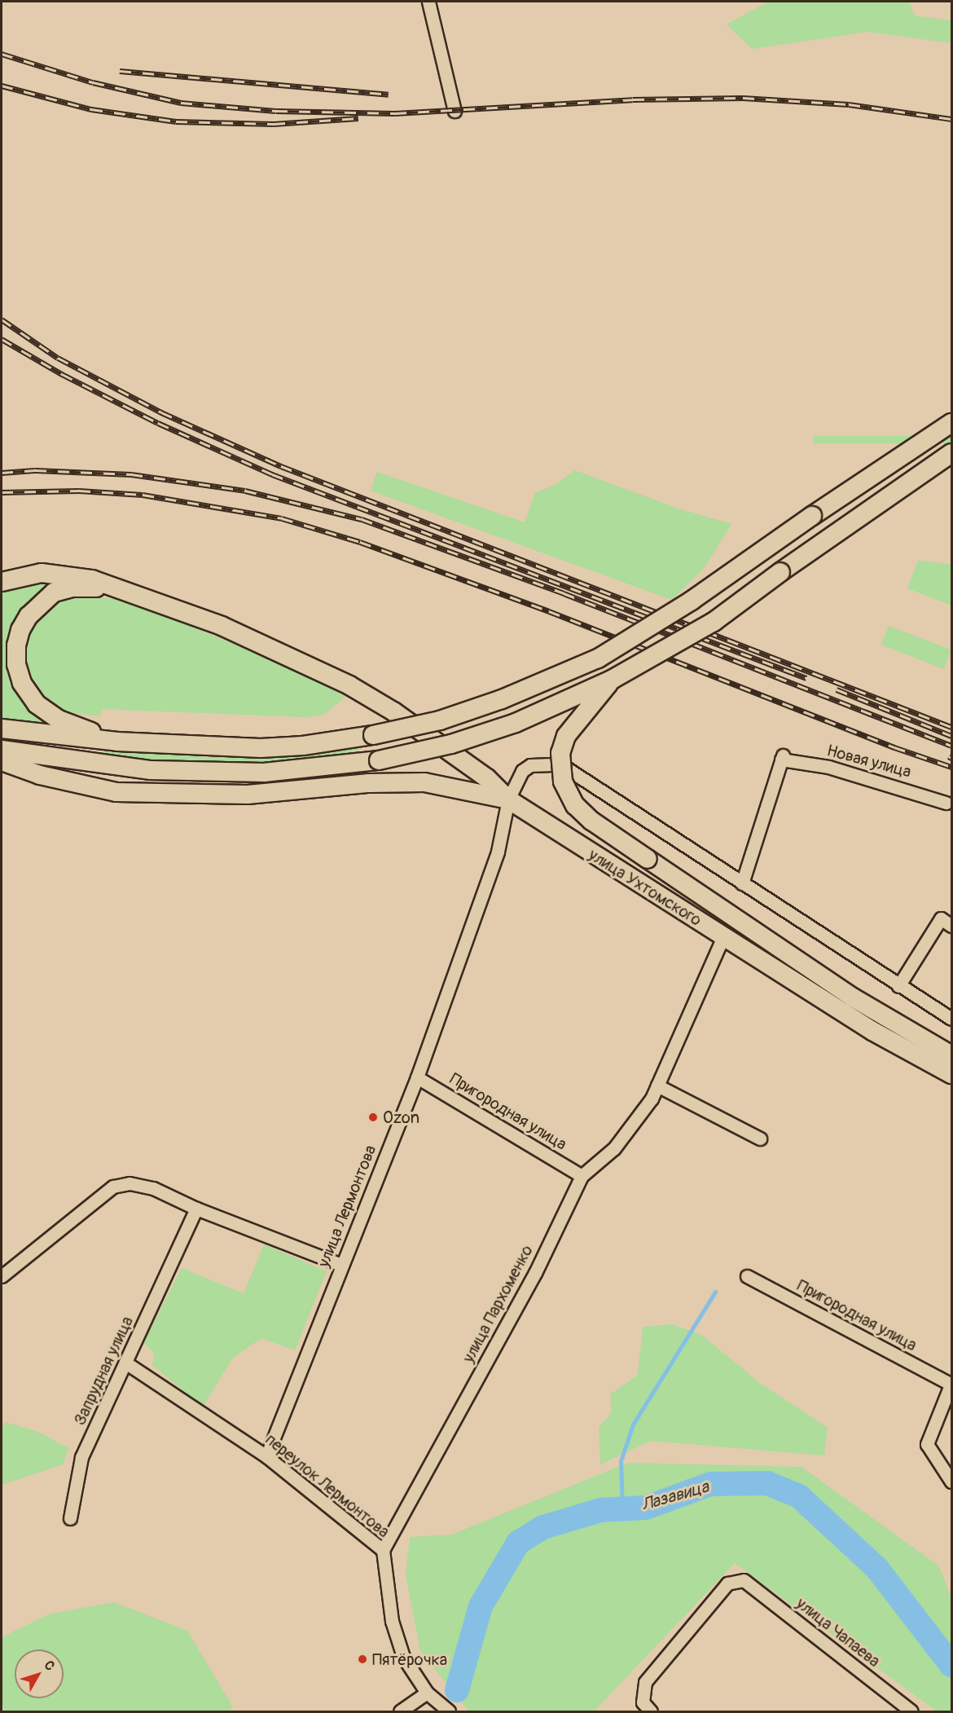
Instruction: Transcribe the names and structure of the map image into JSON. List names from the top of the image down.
{
  "streets": {
    "main road": ["улица Ухтомского"],
    "street": [
      "Новая улица",
      "Пригородная улица",
      "улица Лермонтова",
      "улица Пархоменко",
      "Запрудная улица",
      "переулок Лермонтова",
      "улица Чапаева"
    ]
  },
  "crossings": [
    ["Новая улица", "улица Лермонтова"],
    ["улица Ухтомского", "улица Лермонтова"],
    ["улица Ухтомского", "улица Пархоменко"],
    ["Пригородная улица", "улица Лермонтова"],
    ["Пригородная улица", "улица Пархоменко"],
    ["улица Лермонтова", "переулок Лермонтова"],
    ["улица Пархоменко", "переулок Лермонтова"],
    ["Запрудная улица", "переулок Лермонтова"]
  ],
  "water": ["Лазавица"],
  "places": ["Ozon", "Пятёрочка"],
  "north": "top right"
}
